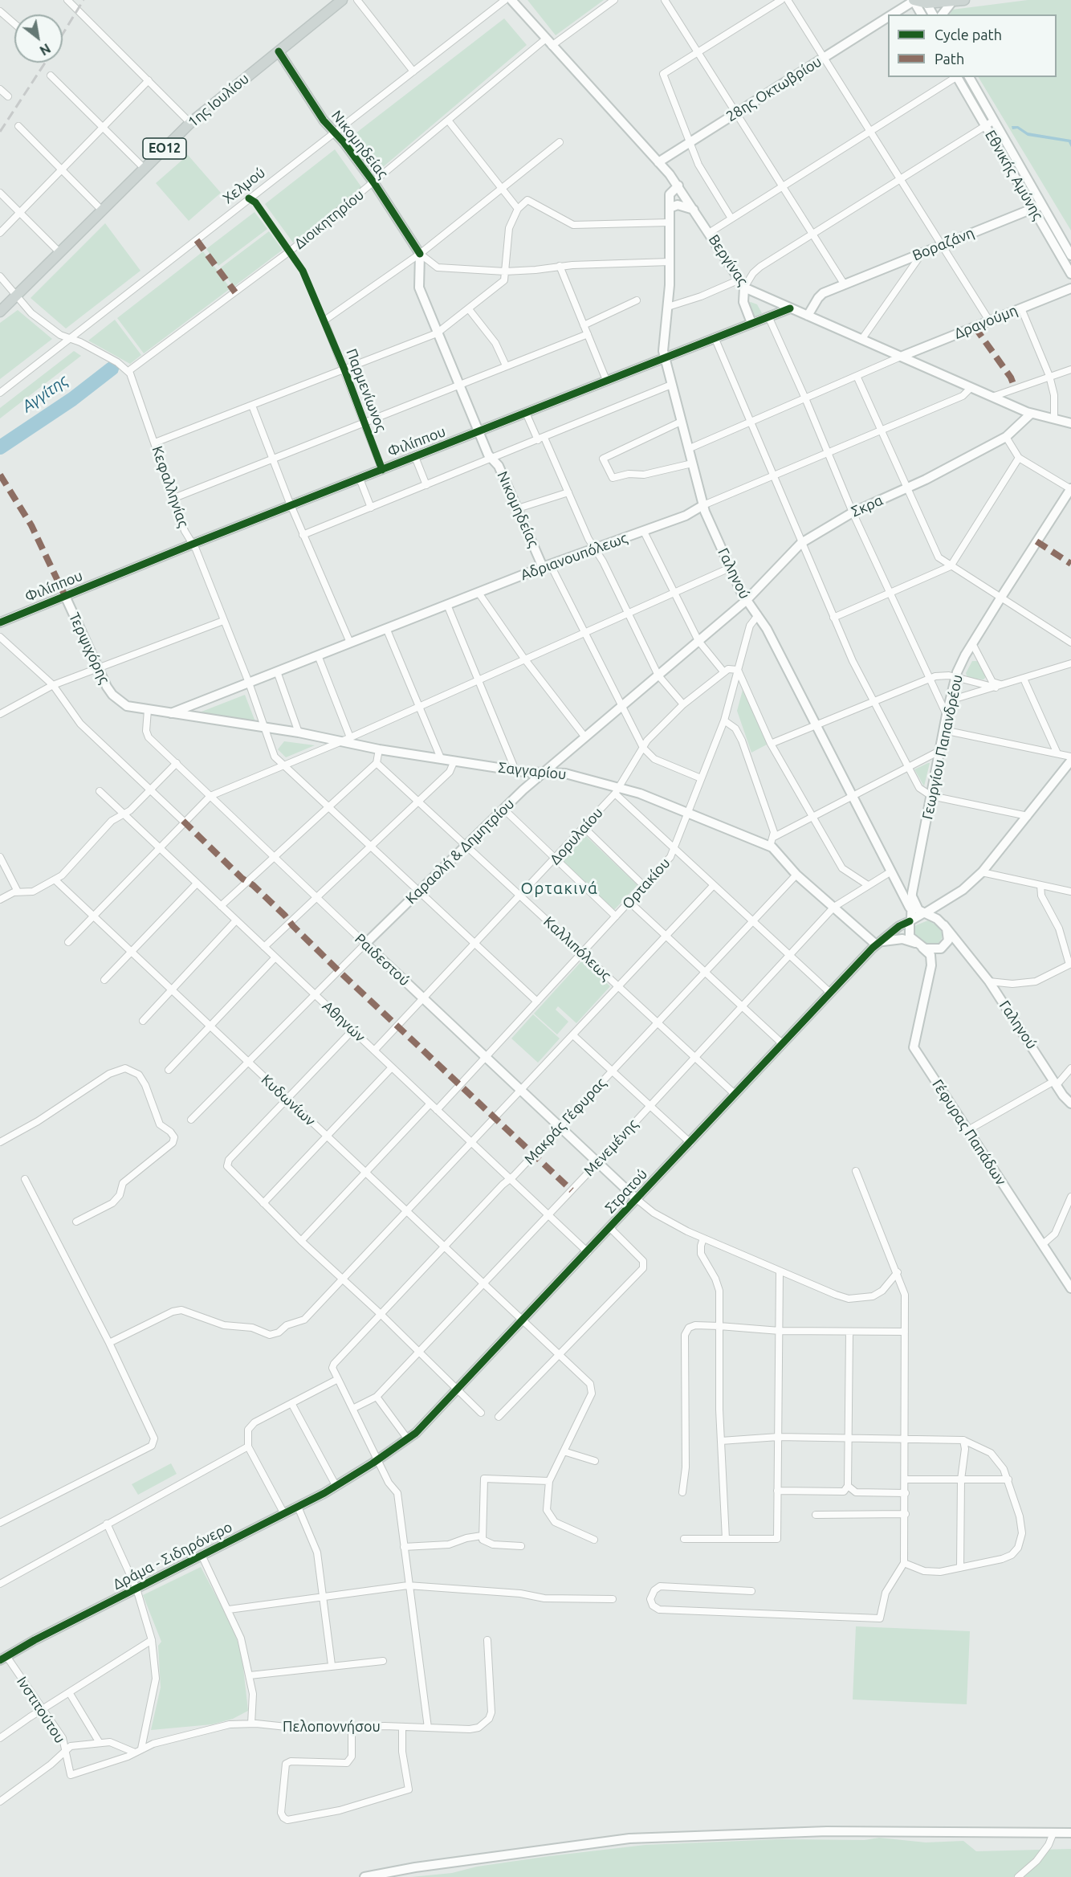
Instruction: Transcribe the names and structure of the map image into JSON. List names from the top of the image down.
{
  "streets": {
    "main road": ["1ης Ιουλίου", "ΕΟ12"],
    "street": [
      "28ης Οκτωβρίου",
      "Νικομηδείας",
      "Εθνικής Αμύνης",
      "Χελμού",
      "Διοικητηρίου",
      "Βοραζάνη",
      "Βεργίνας",
      "Δραγούμη",
      "Παρμενίωνος",
      "Φιλίππου",
      "Κεφαλληνίας",
      "Σκρα",
      "Αδριανουπόλεως",
      "Γαληνού",
      "Τερψιχόρης",
      "Γεωργίου Παπανδρέου",
      "Σαγγαρίου",
      "Δορυλαίου",
      "Καραολή & Δημητρίου",
      "Ορτακίου",
      "Καλλιπόλεως",
      "Ραιδεστού",
      "Αθηνών",
      "Κυδωνίων",
      "Μακράς Γέφυρας",
      "Γέφυρας Παπάδων",
      "Μενεμένης",
      "Στρατού",
      "Δράμα - Σιδηρόνερο",
      "Ινστιτούτου",
      "Πελοποννήσου"
    ]
  },
  "crossings": [
    ["28ης Οκτωβρίου", "Βεργίνας"],
    ["1ης Ιουλίου", "Νικομηδείας"],
    ["Νικομηδείας", "Χελμού"],
    ["Νικομηδείας", "Διοικητηρίου"],
    ["Νικομηδείας", "Παρμενίωνος"],
    ["Νικομηδείας", "Φιλίππου"],
    ["Νικομηδείας", "Αδριανουπόλεως"],
    ["Νικομηδείας", "Δορυλαίου"],
    ["Νικομηδείας", "Καραολή & Δημητρίου"],
    ["Νικομηδείας", "Ορτακίου"],
    ["Εθνικής Αμύνης", "Βοραζάνη"],
    ["Διοικητηρίου", "Βεργίνας"],
    ["Διοικητηρίου", "Κεφαλληνίας"],
    ["Βοραζάνη", "Βεργίνας"],
    ["Βεργίνας", "Δραγούμη"],
    ["Βεργίνας", "Φιλίππου"],
    ["Βεργίνας", "Σκρα"],
    ["Βεργίνας", "Αδριανουπόλεως"],
    ["Βεργίνας", "Γαληνού"],
    ["Παρμενίωνος", "Φιλίππου"],
    ["Φιλίππου", "Κεφαλληνίας"],
    ["Φιλίππου", "Γαληνού"],
    ["Φιλίππου", "Τερψιχόρης"],
    ["Κεφαλληνίας", "Αδριανουπόλεως"],
    ["Κεφαλληνίας", "Σαγγαρίου"],
    ["Κεφαλληνίας", "Δορυλαίου"],
    ["Κεφαλληνίας", "Καραολή & Δημητρίου"],
    ["Κεφαλληνίας", "Ορτακίου"],
    ["Σκρα", "Γαληνού"],
    ["Σκρα", "Καραολή & Δημητρίου"],
    ["Αδριανουπόλεως", "Γαληνού"],
    ["Αδριανουπόλεως", "Τερψιχόρης"],
    ["Αδριανουπόλεως", "Σαγγαρίου"],
    ["Γαληνού", "Γεωργίου Παπανδρέου"],
    ["Γαληνού", "Καραολή & Δημητρίου"],
    ["Γαληνού", "Ορτακίου"],
    ["Γαληνού", "Γέφυρας Παπάδων"],
    ["Γαληνού", "Μενεμένης"],
    ["Γαληνού", "Στρατού"],
    ["Τερψιχόρης", "Σαγγαρίου"],
    ["Τερψιχόρης", "Ραιδεστού"],
    ["Γεωργίου Παπανδρέου", "Γέφυρας Παπάδων"],
    ["Γεωργίου Παπανδρέου", "Στρατού"],
    ["Σαγγαρίου", "Δορυλαίου"],
    ["Σαγγαρίου", "Καραολή & Δημητρίου"],
    ["Σαγγαρίου", "Ορτακίου"],
    ["Σαγγαρίου", "Μακράς Γέφυρας"],
    ["Σαγγαρίου", "Μενεμένης"],
    ["Σαγγαρίου", "Στρατού"],
    ["Δορυλαίου", "Καλλιπόλεως"],
    ["Δορυλαίου", "Ραιδεστού"],
    ["Δορυλαίου", "Αθηνών"],
    ["Καραολή & Δημητρίου", "Καλλιπόλεως"],
    ["Καραολή & Δημητρίου", "Ραιδεστού"],
    ["Καραολή & Δημητρίου", "Αθηνών"],
    ["Καραολή & Δημητρίου", "Κυδωνίων"],
    ["Ορτακίου", "Καλλιπόλεως"],
    ["Ορτακίου", "Ραιδεστού"],
    ["Ορτακίου", "Αθηνών"],
    ["Καλλιπόλεως", "Μακράς Γέφυρας"],
    ["Καλλιπόλεως", "Μενεμένης"],
    ["Καλλιπόλεως", "Στρατού"],
    ["Ραιδεστού", "Μακράς Γέφυρας"],
    ["Ραιδεστού", "Μενεμένης"],
    ["Ραιδεστού", "Στρατού"],
    ["Αθηνών", "Μακράς Γέφυρας"],
    ["Αθηνών", "Μενεμένης"],
    ["Αθηνών", "Στρατού"],
    ["Κυδωνίων", "Μακράς Γέφυρας"],
    ["Κυδωνίων", "Μενεμένης"],
    ["Κυδωνίων", "Στρατού"],
    ["Γέφυρας Παπάδων", "Στρατού"],
    ["Στρατού", "Δράμα - Σιδηρόνερο"],
    ["Δράμα - Σιδηρόνερο", "Ινστιτούτου"],
    ["Ινστιτούτου", "Πελοποννήσου"]
  ],
  "districts": ["Ορτακινά"],
  "water": ["Αγγίτης"],
  "legend": ["Cycle path", "Path"],
  "north": "bottom right"
}
